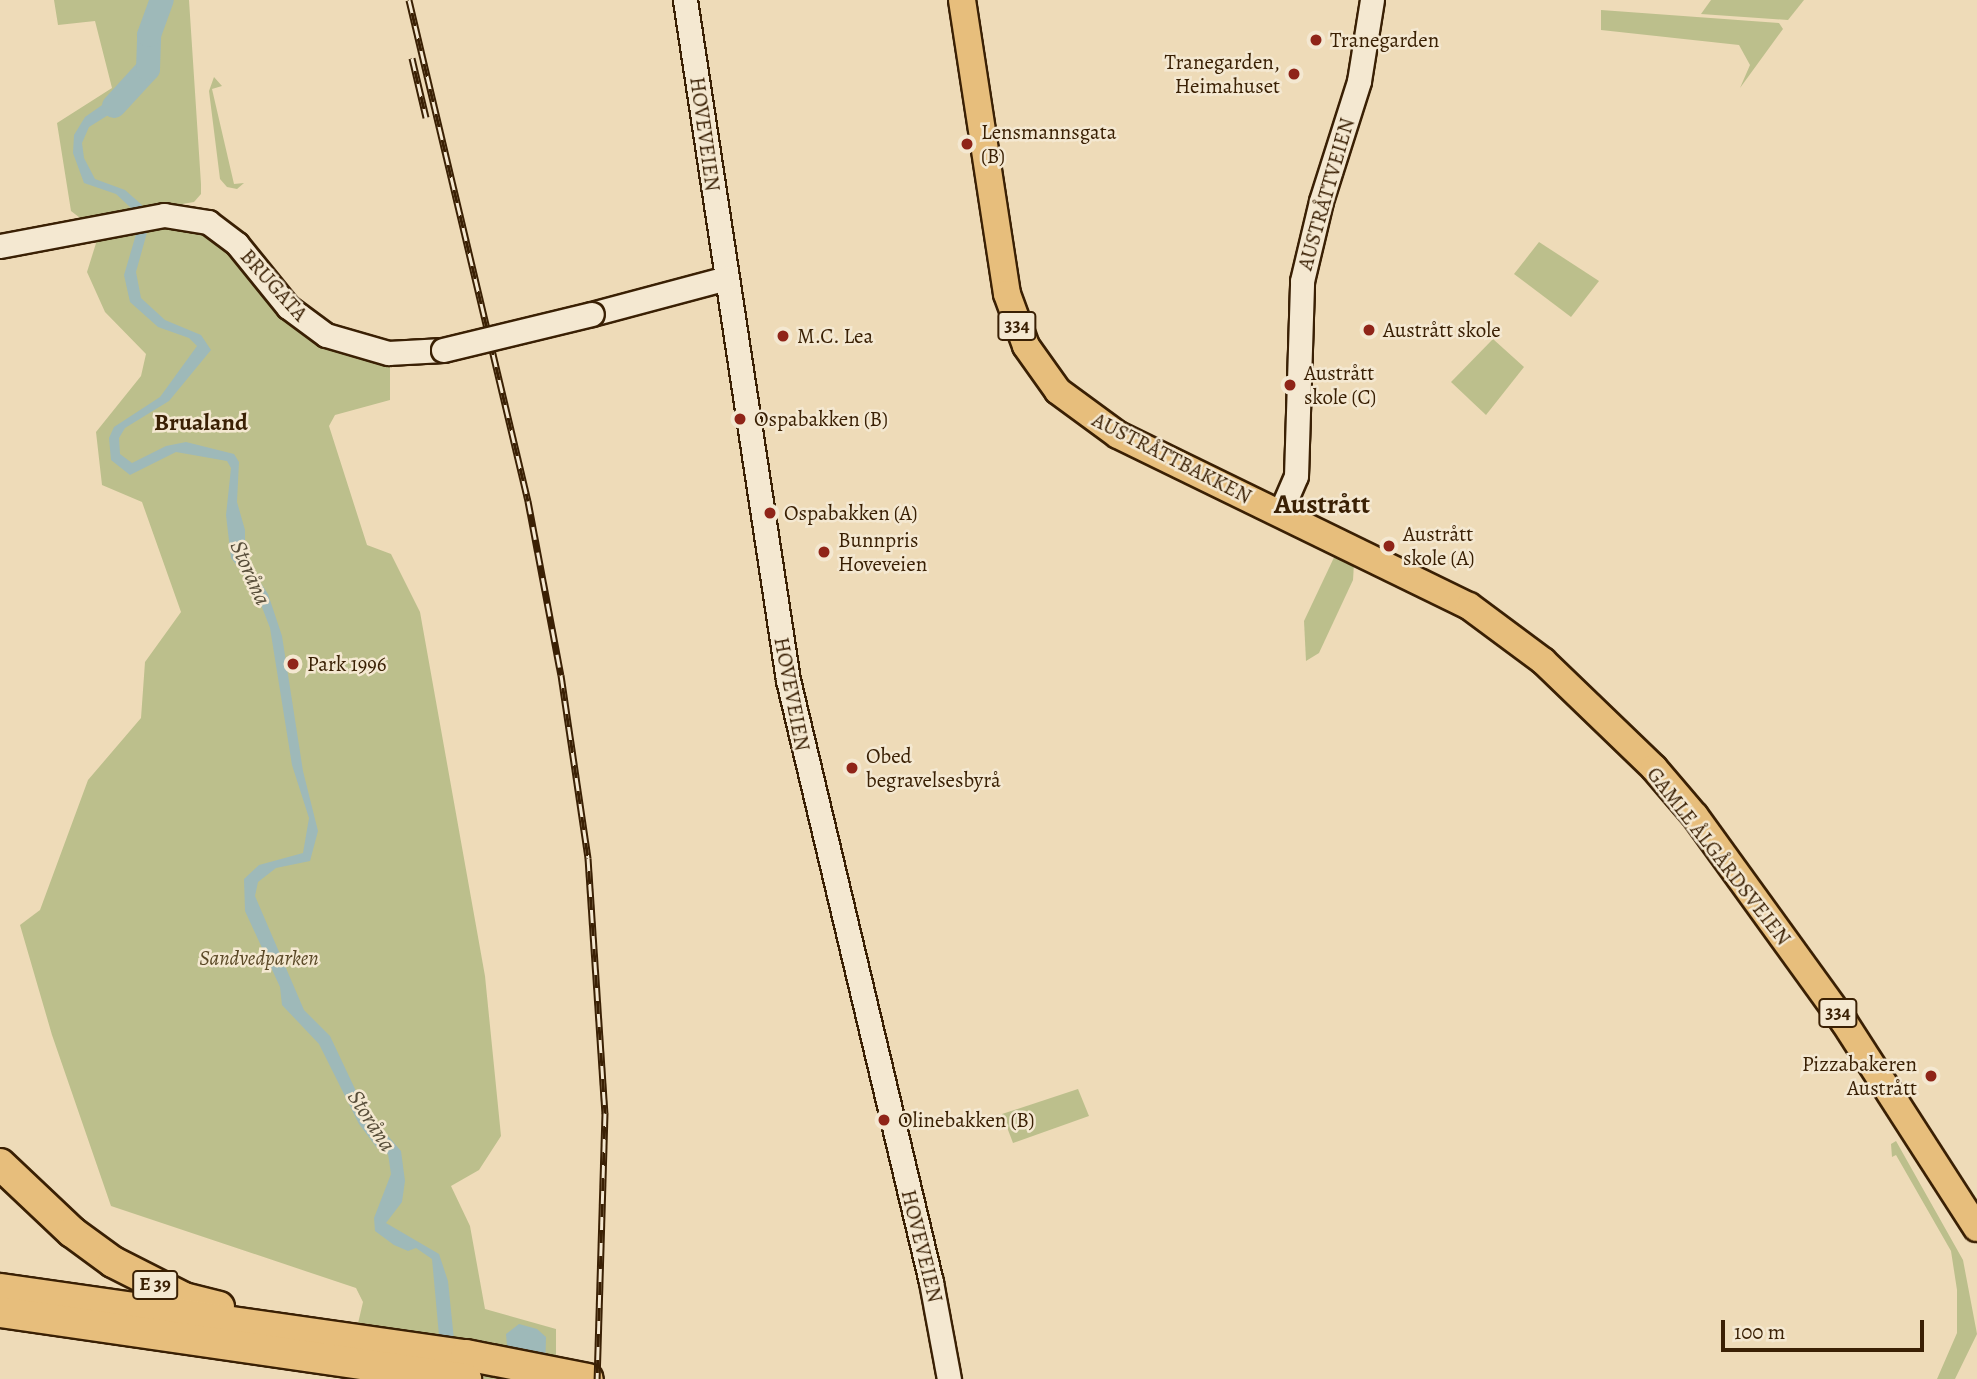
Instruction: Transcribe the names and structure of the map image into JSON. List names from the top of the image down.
{
  "streets": {
    "highway": ["E 39"],
    "main road": [
      "HOVEVEIEN",
      "AUSTRÅTTVEIEN",
      "BRUGATA",
      "334",
      "AUSTRÅTTBAKKEN",
      "GAMLE ÅLGÅRDSVEIEN"
    ]
  },
  "crossings": [
    ["HOVEVEIEN", "BRUGATA"],
    ["AUSTRÅTTVEIEN", "AUSTRÅTTBAKKEN"],
    ["AUSTRÅTTVEIEN", "GAMLE ÅLGÅRDSVEIEN"],
    ["AUSTRÅTTBAKKEN", "GAMLE ÅLGÅRDSVEIEN"]
  ],
  "districts": ["Brualand", "Austrått"],
  "water": ["Storåna"],
  "parks": ["Sandvedparken"],
  "places": [
    "Tranegarden",
    "Tranegarden, Heimahuset",
    "Lensmannsgata (B)",
    "Austrått skole",
    "M.C. Lea",
    "Austrått skole (C)",
    "Ospabakken (B)",
    "Ospabakken (A)",
    "Austrått skole (A)",
    "Bunnpris Hoveveien",
    "Park 1996",
    "Obed begravelsesbyrå",
    "Pizzabakeren Austrått",
    "Olinebakken (B)"
  ],
  "scale_bar": "100 m"
}
